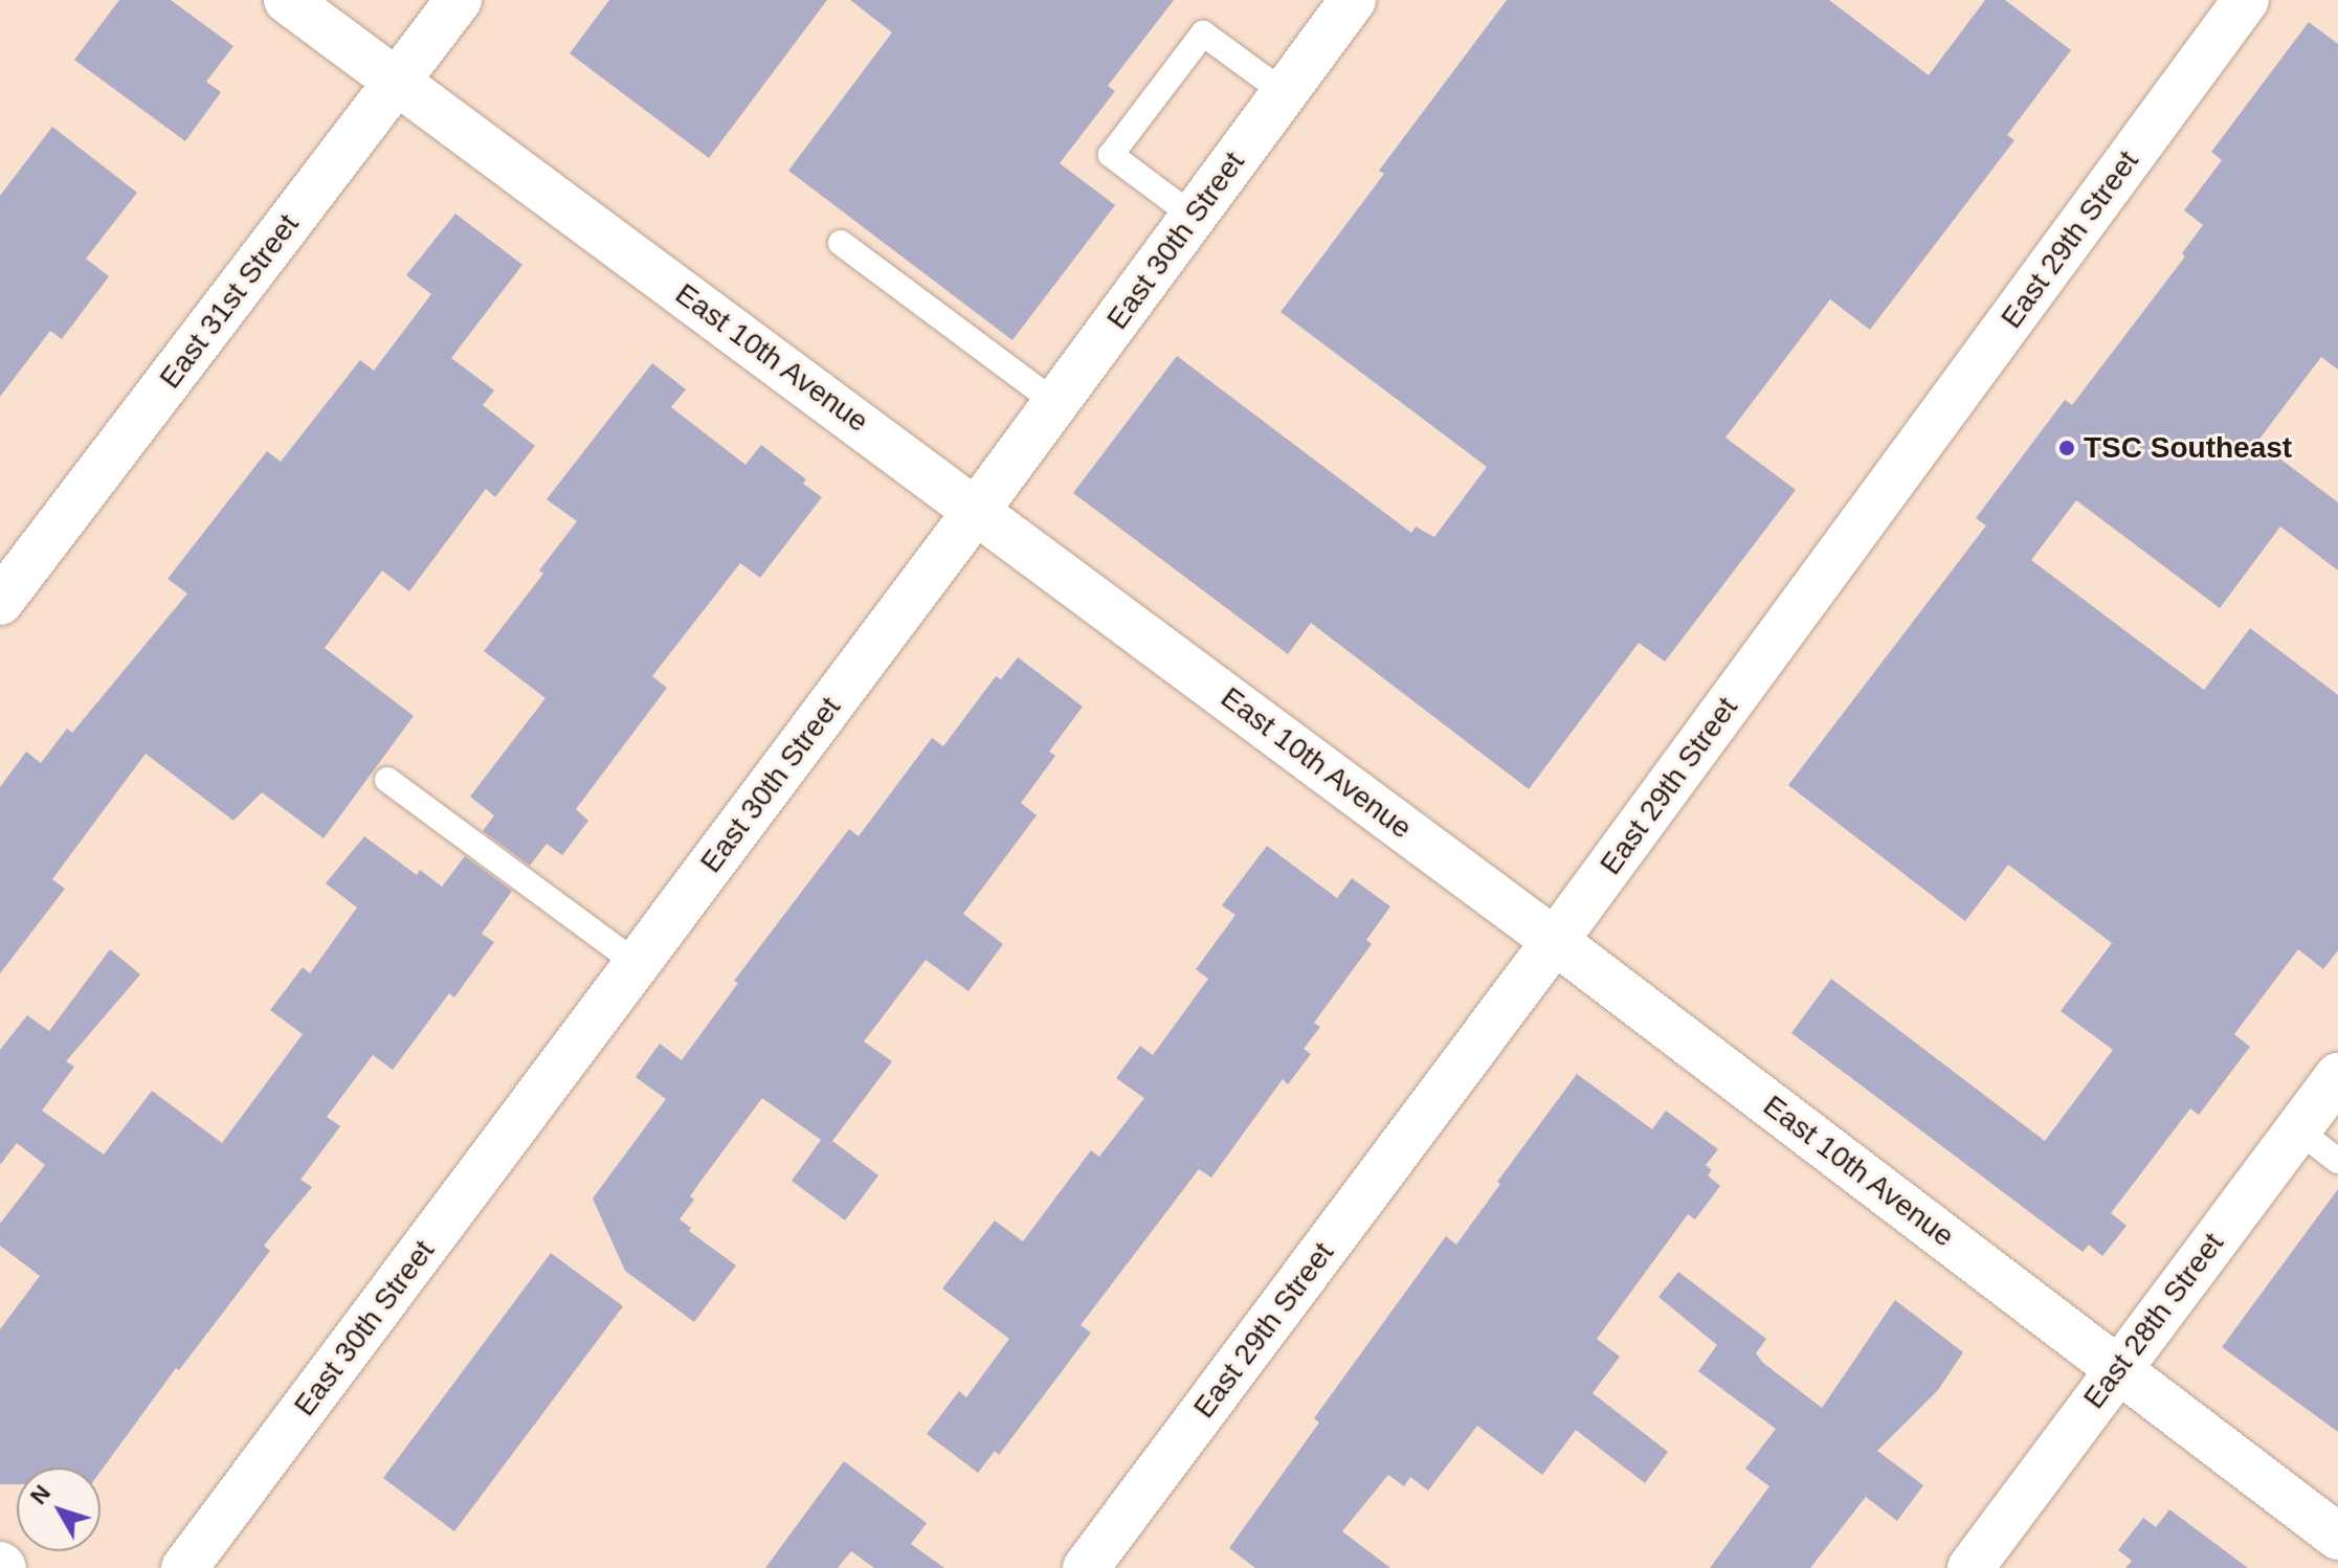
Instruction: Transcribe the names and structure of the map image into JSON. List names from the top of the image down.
{
  "streets": {
    "street": [
      "East 29th Street",
      "East 30th Street",
      "East 31st Street",
      "East 10th Avenue",
      "East 28th Street"
    ]
  },
  "crossings": [
    ["East 29th Street", "East 10th Avenue"],
    ["East 30th Street", "East 10th Avenue"],
    ["East 31st Street", "East 10th Avenue"],
    ["East 10th Avenue", "East 28th Street"]
  ],
  "places": ["TSC Southeast"],
  "north": "top left"
}
